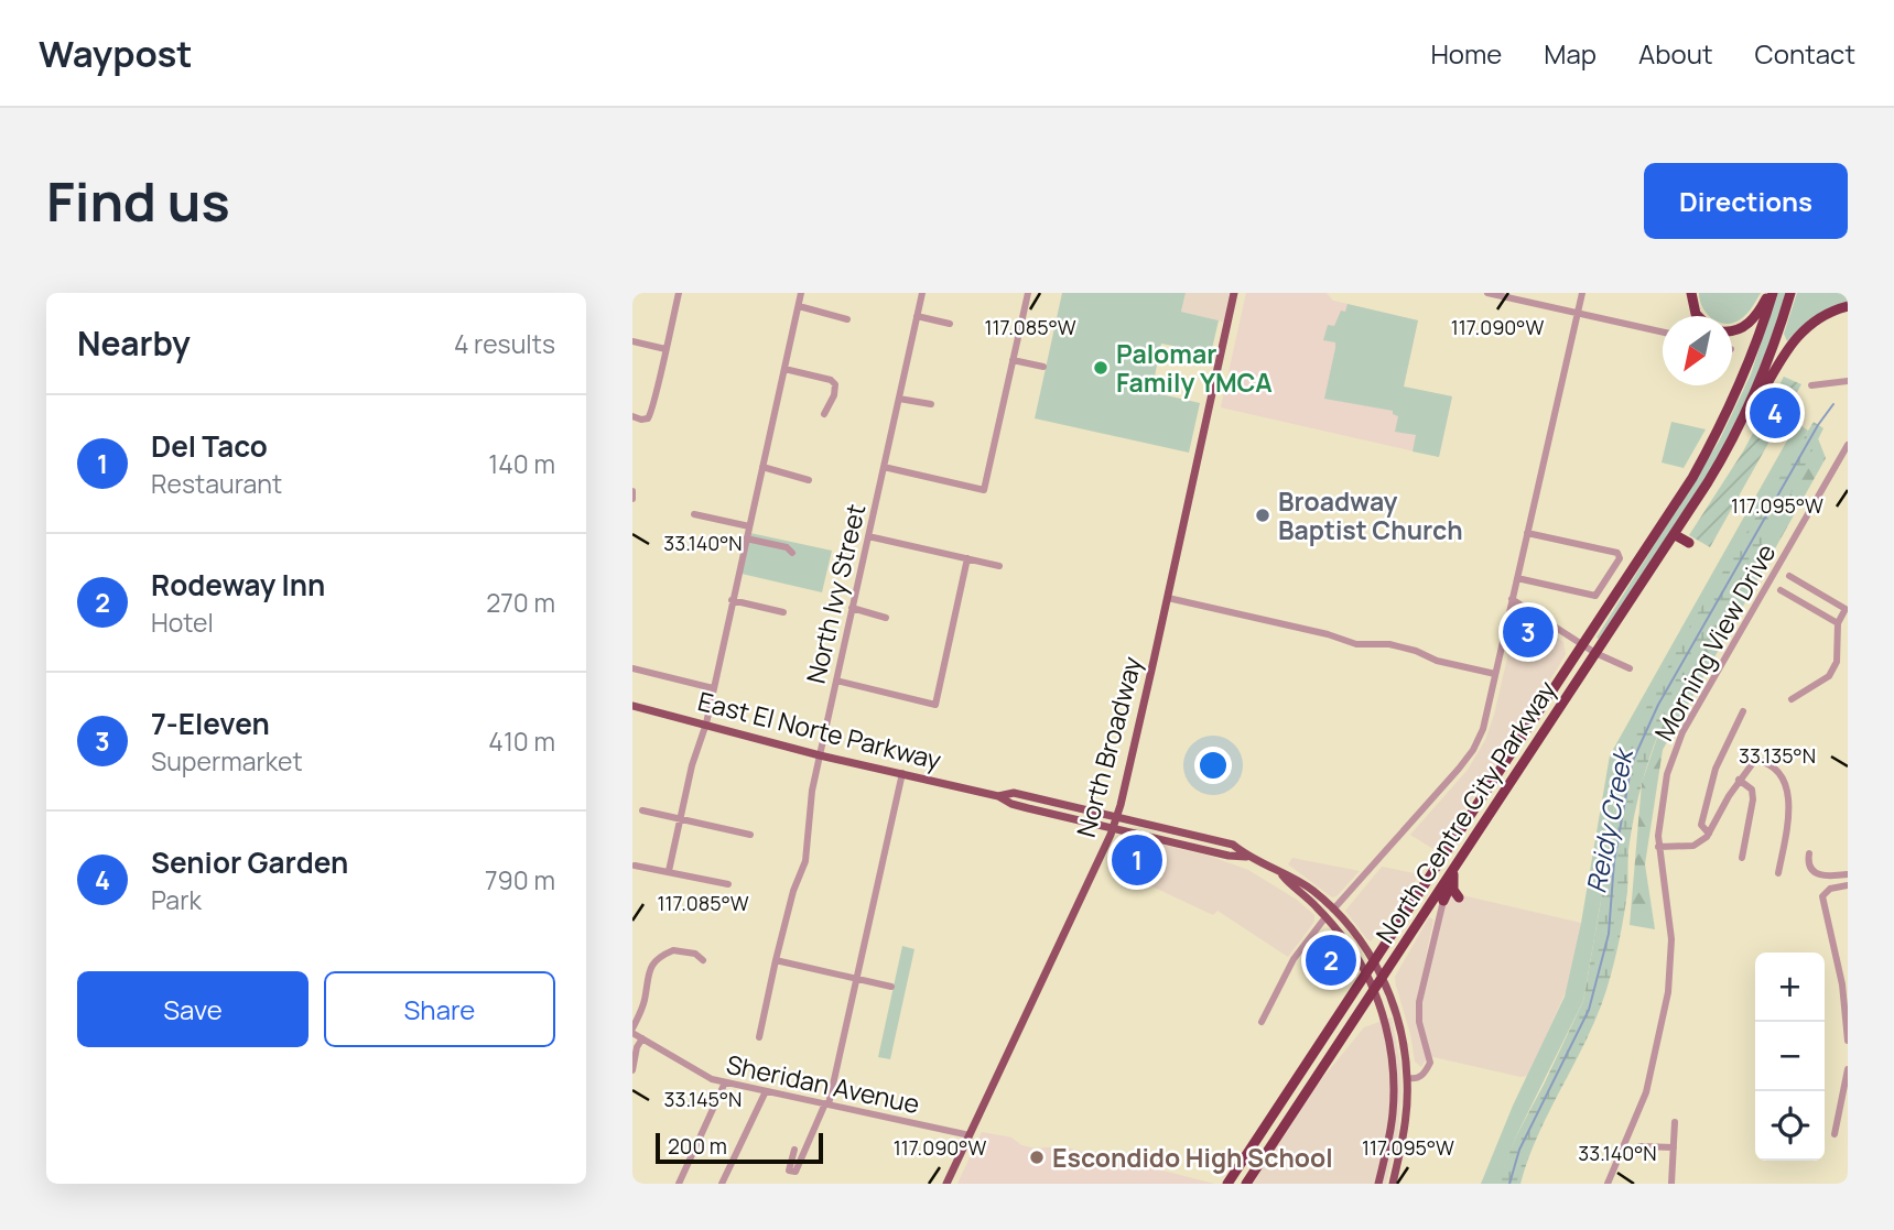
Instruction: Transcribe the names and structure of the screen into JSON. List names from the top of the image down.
{
  "streets": {
    "highway": ["North Centre City Parkway"],
    "main road": ["East El Norte Parkway", "North Broadway"],
    "street": ["North Ivy Street", "Morning View Drive", "Sheridan Avenue"]
  },
  "crossings": [
    ["North Ivy Street", "East El Norte Parkway"],
    ["East El Norte Parkway", "North Broadway"],
    ["North Broadway", "Sheridan Avenue"]
  ],
  "water": ["Reidy Creek"],
  "places": ["Palomar Family YMCA", "Broadway Baptist Church", "Escondido High School"],
  "scale_bar": "200 m",
  "north": "bottom left",
  "page": {
    "header": "Waypost",
    "nav": [
      "Home",
      "Map",
      "About",
      "Contact"
    ],
    "buttons": [
      "Directions",
      ["Save", "Share"]
    ],
    "title": "Find us",
    "heading": ["Nearby", "4 results"],
    "pins": [
      "4",
      "3",
      "1",
      "2"
    ],
    "list": [
      {
        "mark": "1",
        "name": "Del Taco",
        "note": "Restaurant",
        "value": "140 m"
      },
      {
        "mark": "2",
        "name": "Rodeway Inn",
        "note": "Hotel",
        "value": "270 m"
      },
      {
        "mark": "3",
        "name": "7-Eleven",
        "note": "Supermarket",
        "value": "410 m"
      },
      {
        "mark": "4",
        "name": "Senior Garden",
        "note": "Park",
        "value": "790 m"
      }
    ],
    "map_buttons": ["+", "−"],
    "scale": "200 m"
  },
  "coordinates": [
    "117.090°W",
    "117.085°W",
    "117.095°W",
    "33.140°N",
    "33.135°N",
    "33.145°N"
  ]
}
